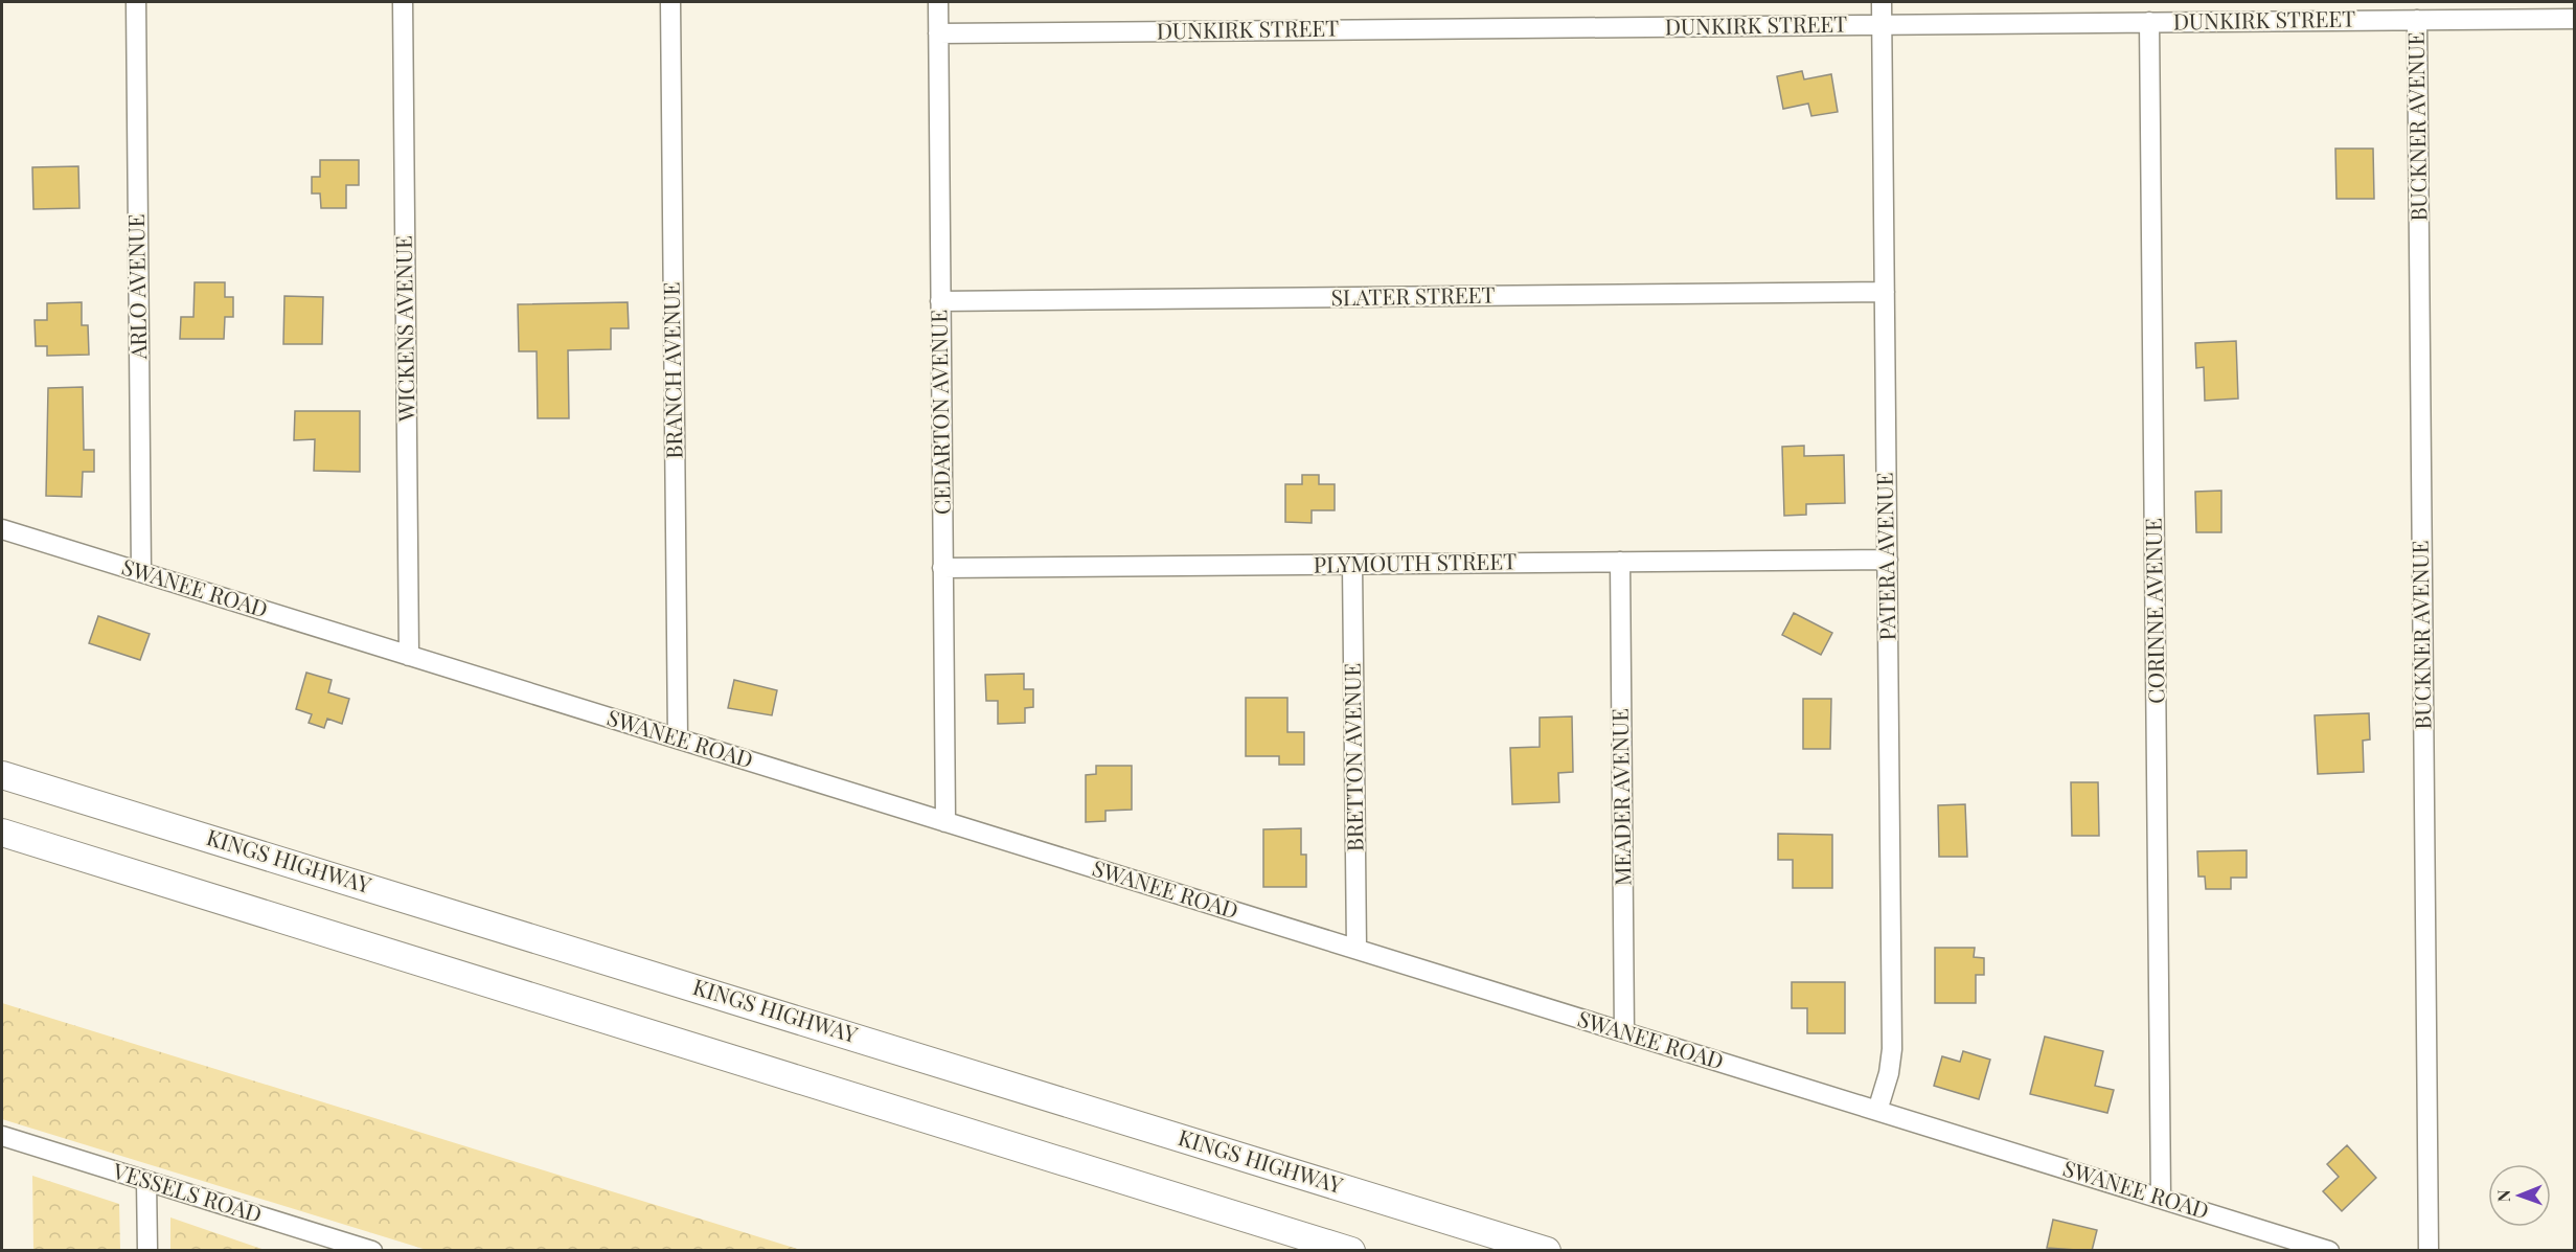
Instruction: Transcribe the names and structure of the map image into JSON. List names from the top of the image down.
{
  "streets": {
    "main road": ["KINGS HIGHWAY"],
    "street": [
      "DUNKIRK STREET",
      "BUCKNER AVENUE",
      "ARLO AVENUE",
      "SLATER STREET",
      "WICKENS AVENUE",
      "BRANCH AVENUE",
      "CEDARTON AVENUE",
      "PATERA AVENUE",
      "PLYMOUTH STREET",
      "SWANEE ROAD",
      "CORINNE AVENUE",
      "BRETTON AVENUE",
      "MEADER AVENUE",
      "VESSELS ROAD"
    ]
  },
  "crossings": [
    ["DUNKIRK STREET", "BUCKNER AVENUE"],
    ["DUNKIRK STREET", "CEDARTON AVENUE"],
    ["DUNKIRK STREET", "PATERA AVENUE"],
    ["DUNKIRK STREET", "CORINNE AVENUE"],
    ["ARLO AVENUE", "SWANEE ROAD"],
    ["SLATER STREET", "CEDARTON AVENUE"],
    ["SLATER STREET", "PATERA AVENUE"],
    ["WICKENS AVENUE", "SWANEE ROAD"],
    ["BRANCH AVENUE", "SWANEE ROAD"],
    ["CEDARTON AVENUE", "PLYMOUTH STREET"],
    ["CEDARTON AVENUE", "SWANEE ROAD"],
    ["PATERA AVENUE", "PLYMOUTH STREET"],
    ["PATERA AVENUE", "SWANEE ROAD"],
    ["PLYMOUTH STREET", "BRETTON AVENUE"],
    ["PLYMOUTH STREET", "MEADER AVENUE"],
    ["SWANEE ROAD", "CORINNE AVENUE"],
    ["SWANEE ROAD", "BRETTON AVENUE"],
    ["SWANEE ROAD", "MEADER AVENUE"]
  ],
  "north": "left"
}
